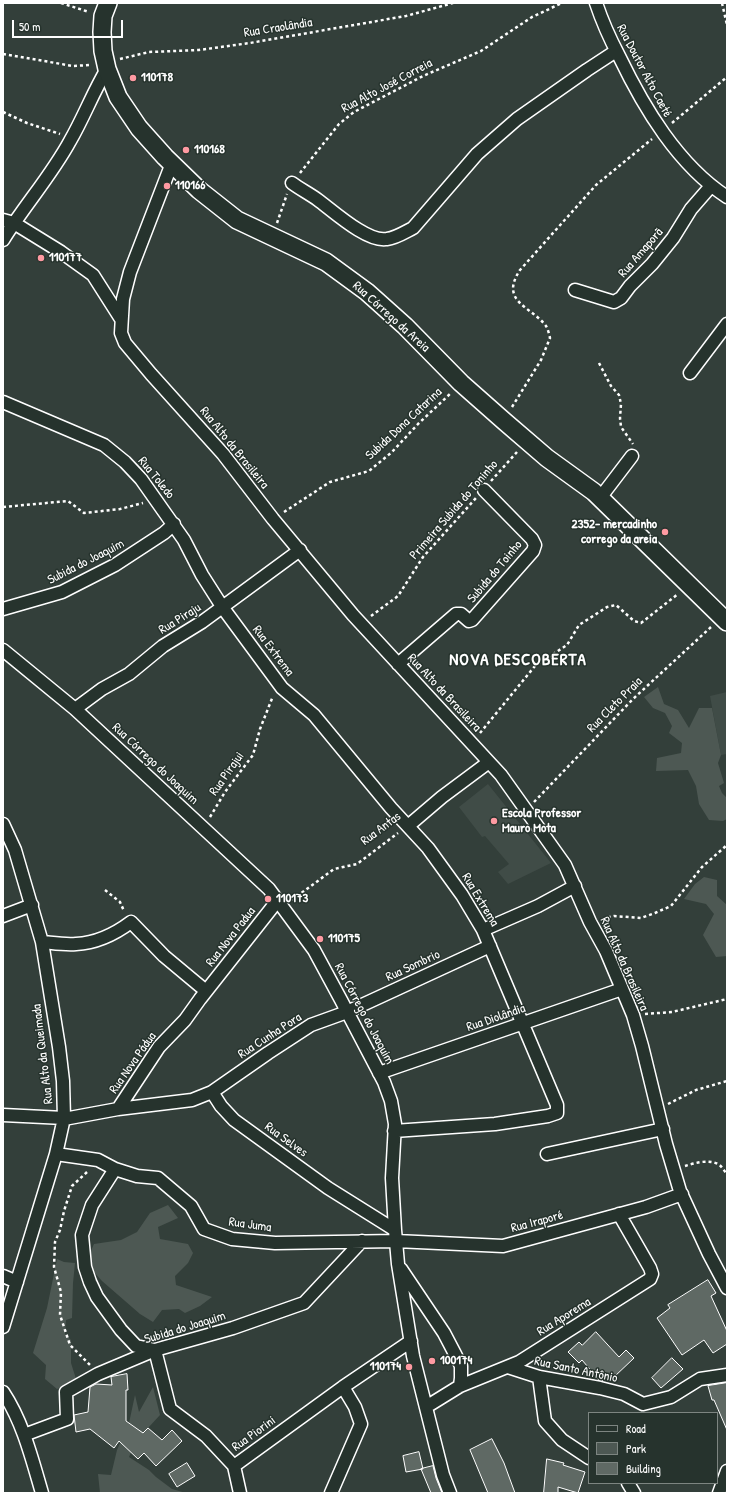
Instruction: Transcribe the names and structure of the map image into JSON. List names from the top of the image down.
{
  "streets": {
    "street": [
      "Rua Doutor Alto Caeté",
      "Rua Amaporã",
      "Rua Córrego da Areia",
      "Rua Alto da Brasileira",
      "Rua Toledo",
      "Subida do Joaquim",
      "Subida do Toinho",
      "Rua Piraju",
      "Rua Extrema",
      "Rua Córrego do Joaquim",
      "Rua Antas",
      "Rua Nova Padua",
      "Rua Sombrio",
      "Rua Diolândia",
      "Rua Cunha Pora",
      "Rua Alto da Queimada",
      "Rua Nova Pádua",
      "Rua Selves",
      "Rua Iraporé",
      "Rua Juma",
      "Rua Aporema",
      "Rua Santo Antônio",
      "Rua Piorini"
    ],
    "path": [
      "Rua Craolândia",
      "Rua Alto José Correia",
      "Subida Dona Catarina",
      "Primeira Subida do Toninho",
      "Rua Cleto Praia",
      "Rua Pirajui"
    ]
  },
  "crossings": [
    ["Rua Craolândia", "Rua Córrego da Areia"],
    ["Rua Doutor Alto Caeté", "Rua Amaporã"],
    ["Rua Alto José Correia", "Rua Córrego da Areia"],
    ["Rua Córrego da Areia", "Subida Dona Catarina"],
    ["Rua Córrego da Areia", "Rua Alto da Brasileira"],
    ["Rua Córrego da Areia", "Primeira Subida do Toninho"],
    ["Rua Córrego da Areia", "Rua Cleto Praia"],
    ["Subida Dona Catarina", "Rua Alto da Brasileira"],
    ["Rua Alto da Brasileira", "Primeira Subida do Toninho"],
    ["Rua Alto da Brasileira", "Subida do Toinho"],
    ["Rua Alto da Brasileira", "Rua Piraju"],
    ["Rua Alto da Brasileira", "Rua Cleto Praia"],
    ["Rua Alto da Brasileira", "Rua Antas"],
    ["Rua Alto da Brasileira", "Rua Diolândia"],
    ["Rua Alto da Brasileira", "Rua Iraporé"],
    ["Rua Toledo", "Subida do Joaquim"],
    ["Rua Toledo", "Rua Piraju"],
    ["Rua Toledo", "Rua Extrema"],
    ["Primeira Subida do Toninho", "Subida do Toinho"],
    ["Subida do Joaquim", "Rua Juma"],
    ["Subida do Joaquim", "Rua Piorini"],
    ["Rua Piraju", "Rua Extrema"],
    ["Rua Piraju", "Rua Córrego do Joaquim"],
    ["Rua Extrema", "Rua Córrego do Joaquim"],
    ["Rua Extrema", "Rua Pirajui"],
    ["Rua Extrema", "Rua Antas"],
    ["Rua Extrema", "Rua Sombrio"],
    ["Rua Extrema", "Rua Diolândia"],
    ["Rua Córrego do Joaquim", "Rua Pirajui"],
    ["Rua Córrego do Joaquim", "Rua Antas"],
    ["Rua Córrego do Joaquim", "Rua Nova Padua"],
    ["Rua Córrego do Joaquim", "Rua Sombrio"],
    ["Rua Córrego do Joaquim", "Rua Diolândia"],
    ["Rua Córrego do Joaquim", "Rua Cunha Pora"],
    ["Rua Córrego do Joaquim", "Rua Selves"],
    ["Rua Córrego do Joaquim", "Rua Iraporé"],
    ["Rua Córrego do Joaquim", "Rua Juma"],
    ["Rua Córrego do Joaquim", "Rua Aporema"],
    ["Rua Córrego do Joaquim", "Rua Piorini"],
    ["Rua Antas", "Rua Nova Padua"],
    ["Rua Nova Padua", "Rua Nova Pádua"],
    ["Rua Sombrio", "Rua Cunha Pora"],
    ["Rua Cunha Pora", "Rua Nova Pádua"],
    ["Rua Cunha Pora", "Rua Selves"],
    ["Rua Alto da Queimada", "Rua Nova Pádua"],
    ["Rua Alto da Queimada", "Rua Juma"],
    ["Rua Selves", "Rua Iraporé"],
    ["Rua Selves", "Rua Juma"],
    ["Rua Iraporé", "Rua Juma"],
    ["Rua Iraporé", "Rua Aporema"],
    ["Rua Aporema", "Rua Santo Antônio"]
  ],
  "districts": ["NOVA DESCOBERTA"],
  "places": [
    "110178",
    "110168",
    "110166",
    "110177",
    "2352- mercadinho corrego da areia",
    "Escola Professor Mauro Mota",
    "110173",
    "110175",
    "100174",
    "110174"
  ],
  "legend": ["Road", "Park", "Building"],
  "scale_bar": "50 m"
}
